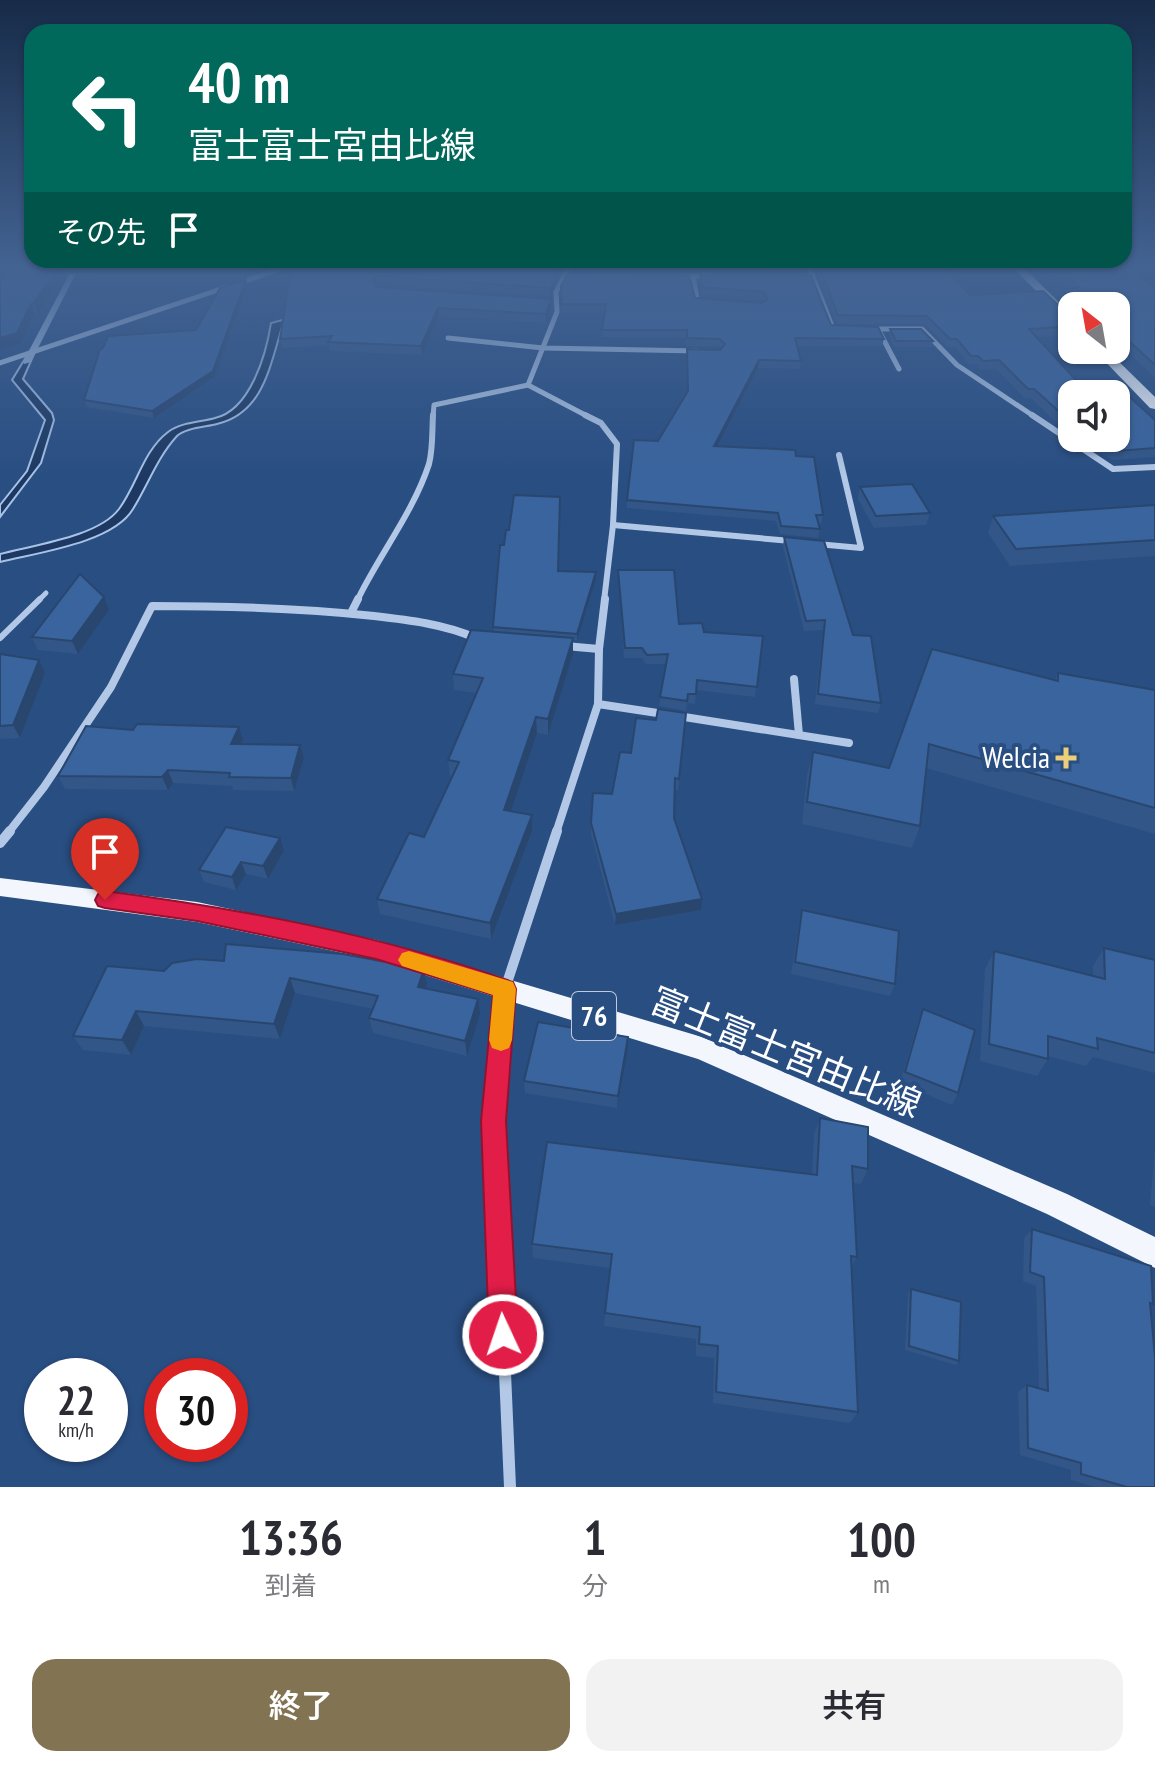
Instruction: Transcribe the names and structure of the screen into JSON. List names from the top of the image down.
{
  "streets": {
    "main road": ["76", "富士富士宮由比線"]
  },
  "places": {
    "health": ["Welcia"]
  },
  "north": "top left",
  "page": {
    "turn": ["40 m", "富士富士宮由比線"],
    "then": "その先",
    "speed": "22 km/h",
    "limit": "30",
    "eta": [
      "13:36",
      "到着",
      "1",
      "分",
      "100",
      "m"
    ],
    "buttons": ["終了", "共有"]
  }
}
